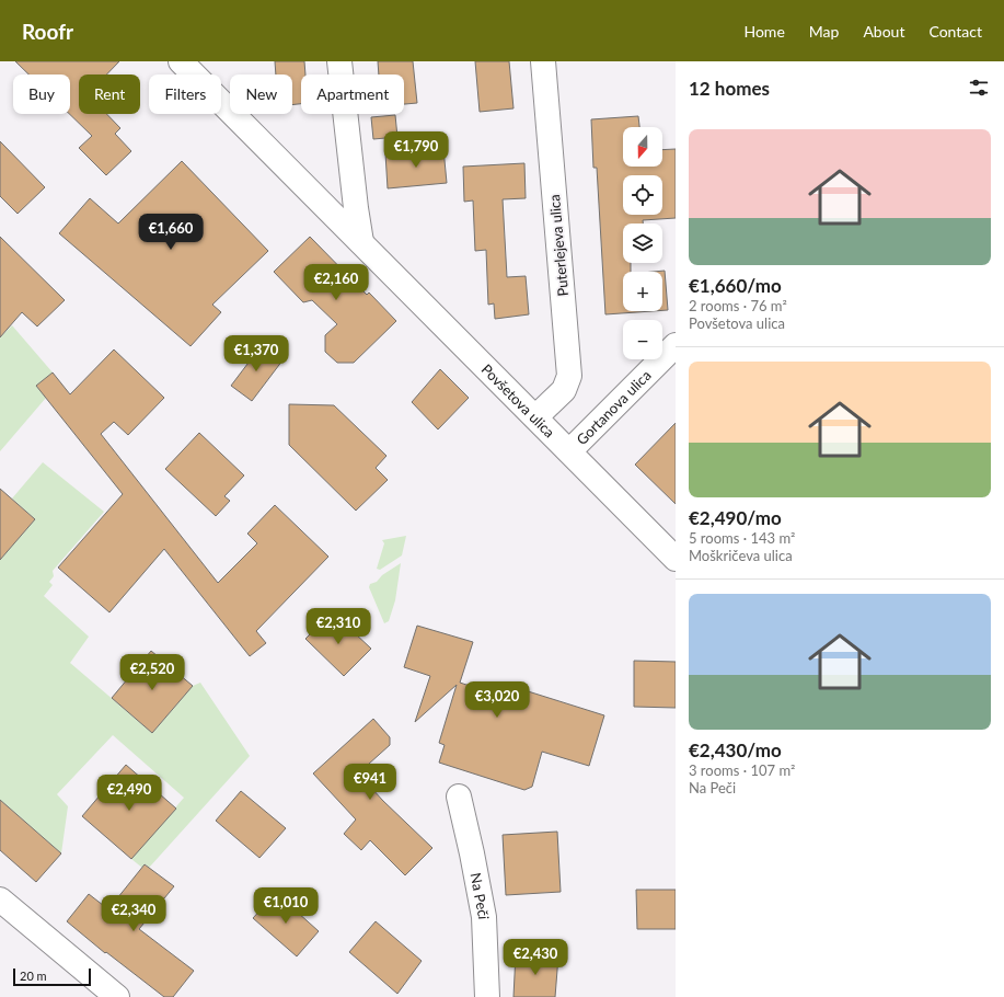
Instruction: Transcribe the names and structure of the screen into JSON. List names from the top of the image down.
{
  "streets": {
    "street": [
      "Puterlejeva ulica",
      "Povšetova ulica",
      "Gortanova ulica",
      "Na Peči"
    ]
  },
  "crossings": [
    ["Puterlejeva ulica", "Povšetova ulica"],
    ["Povšetova ulica", "Gortanova ulica"]
  ],
  "scale_bar": "20 m",
  "north": "bottom",
  "page": {
    "header": "Roofr",
    "nav": [
      "Home",
      "Map",
      "About",
      "Contact"
    ],
    "heading": "12 homes",
    "chip": [
      "Buy",
      "Rent",
      "Filters",
      "New",
      "Apartment"
    ],
    "list": [
      {
        "name": "€1,660/mo",
        "note": "2 rooms · 76 m² · Povšetova ulica"
      },
      {
        "name": "€2,490/mo",
        "note": "5 rooms · 143 m² · Moškričeva ulica"
      },
      {
        "name": "€2,430/mo",
        "note": "3 rooms · 107 m² · Na Peči"
      }
    ],
    "map_buttons": ["+", "−"],
    "price": [
      "€1,790",
      "€1,660",
      "€2,160",
      "€1,370",
      "€2,310",
      "€2,520",
      "€3,020",
      "€941",
      "€2,490",
      "€1,010",
      "€2,340",
      "€2,430"
    ],
    "scale": "20 m"
  }
}
